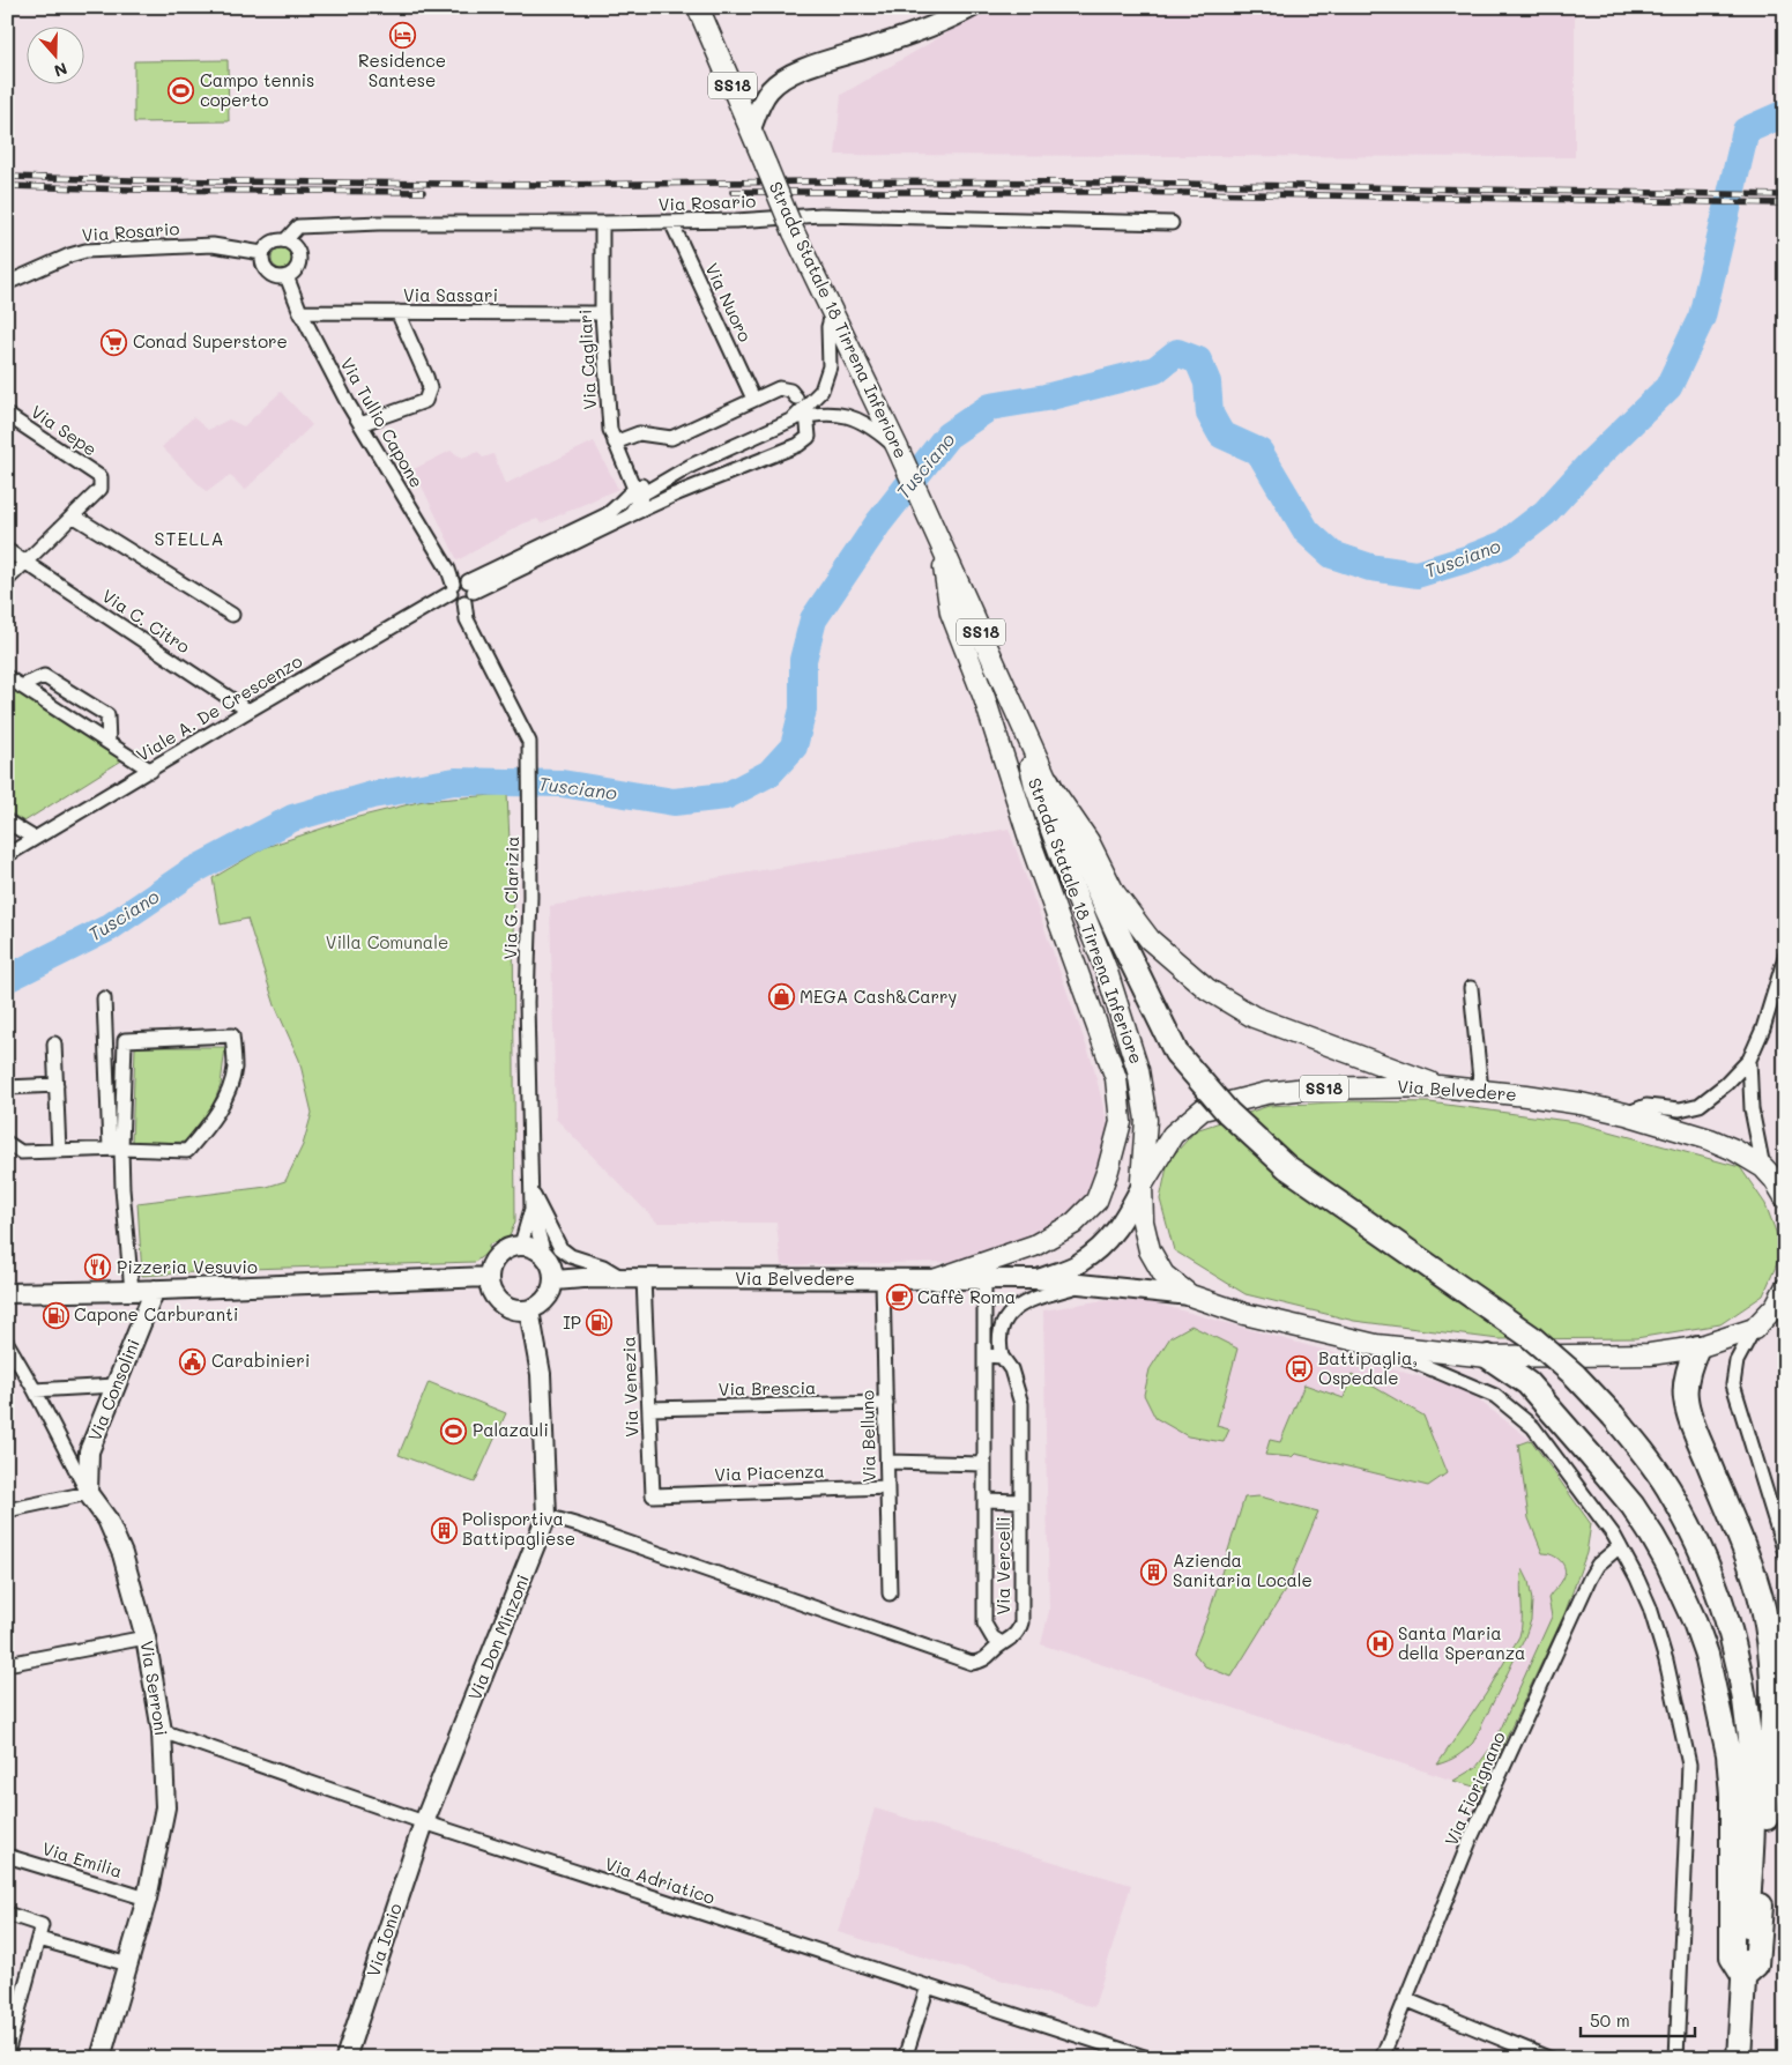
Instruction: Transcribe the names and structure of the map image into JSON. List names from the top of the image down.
{
  "streets": {
    "main road": ["SS18", "Strada Statale 18 Tirrena Inferiore", "Via Belvedere"],
    "street": [
      "Via Rosario",
      "Via Sassari",
      "Via Nuoro",
      "Via Cagliari",
      "Via Tullio Capone",
      "Via Sepe",
      "Via C. Citro",
      "Viale A. De Crescenzo",
      "Via G. Clarizia",
      "Via Venezia",
      "Via Brescia",
      "Via Consolini",
      "Via Belluno",
      "Via Piacenza",
      "Via Vercelli",
      "Via Don Minzoni",
      "Via Serroni",
      "Via Fiorignano",
      "Via Emilia",
      "Via Adriatico",
      "Via Ionio"
    ]
  },
  "crossings": [
    ["Via Rosario", "Via Nuoro"],
    ["Via Rosario", "Via Cagliari"],
    ["Via Rosario", "Via Tullio Capone"],
    ["Via Sassari", "Via Cagliari"],
    ["Via Sassari", "Via Tullio Capone"],
    ["Strada Statale 18 Tirrena Inferiore", "Via Belvedere"],
    ["Via Tullio Capone", "Viale A. De Crescenzo"],
    ["Via Tullio Capone", "Via G. Clarizia"],
    ["Via C. Citro", "Viale A. De Crescenzo"],
    ["Viale A. De Crescenzo", "Via G. Clarizia"],
    ["Via G. Clarizia", "Via Belvedere"],
    ["Via G. Clarizia", "Via Don Minzoni"],
    ["Via Belvedere", "Via Venezia"],
    ["Via Belvedere", "Via Belluno"],
    ["Via Belvedere", "Via Vercelli"],
    ["Via Belvedere", "Via Don Minzoni"],
    ["Via Venezia", "Via Brescia"],
    ["Via Venezia", "Via Piacenza"],
    ["Via Brescia", "Via Belluno"],
    ["Via Consolini", "Via Serroni"],
    ["Via Belluno", "Via Piacenza"],
    ["Via Don Minzoni", "Via Adriatico"],
    ["Via Don Minzoni", "Via Ionio"],
    ["Via Serroni", "Via Emilia"],
    ["Via Serroni", "Via Adriatico"],
    ["Via Adriatico", "Via Ionio"]
  ],
  "districts": ["STELLA"],
  "water": ["Tusciano"],
  "parks": ["Villa Comunale"],
  "places": {
    "hotel": ["Residence Santese"],
    "sports": ["Campo tennis coperto", "Palazauli"],
    "supermarket": ["Conad Superstore"],
    "shop": ["MEGA Cash&Carry"],
    "restaurant": ["Pizzeria Vesuvio"],
    "cafe": ["Caffè Roma"],
    "fuel station": ["Capone Carburanti", "IP"],
    "public building": ["Carabinieri"],
    "bus stop": ["Battipaglia, Ospedale"],
    "building": ["Polisportiva Battipagliese", "Azienda Sanitaria Locale"],
    "hospital": ["Santa Maria della Speranza"]
  },
  "scale_bar": "50 m",
  "north": "bottom"
}
